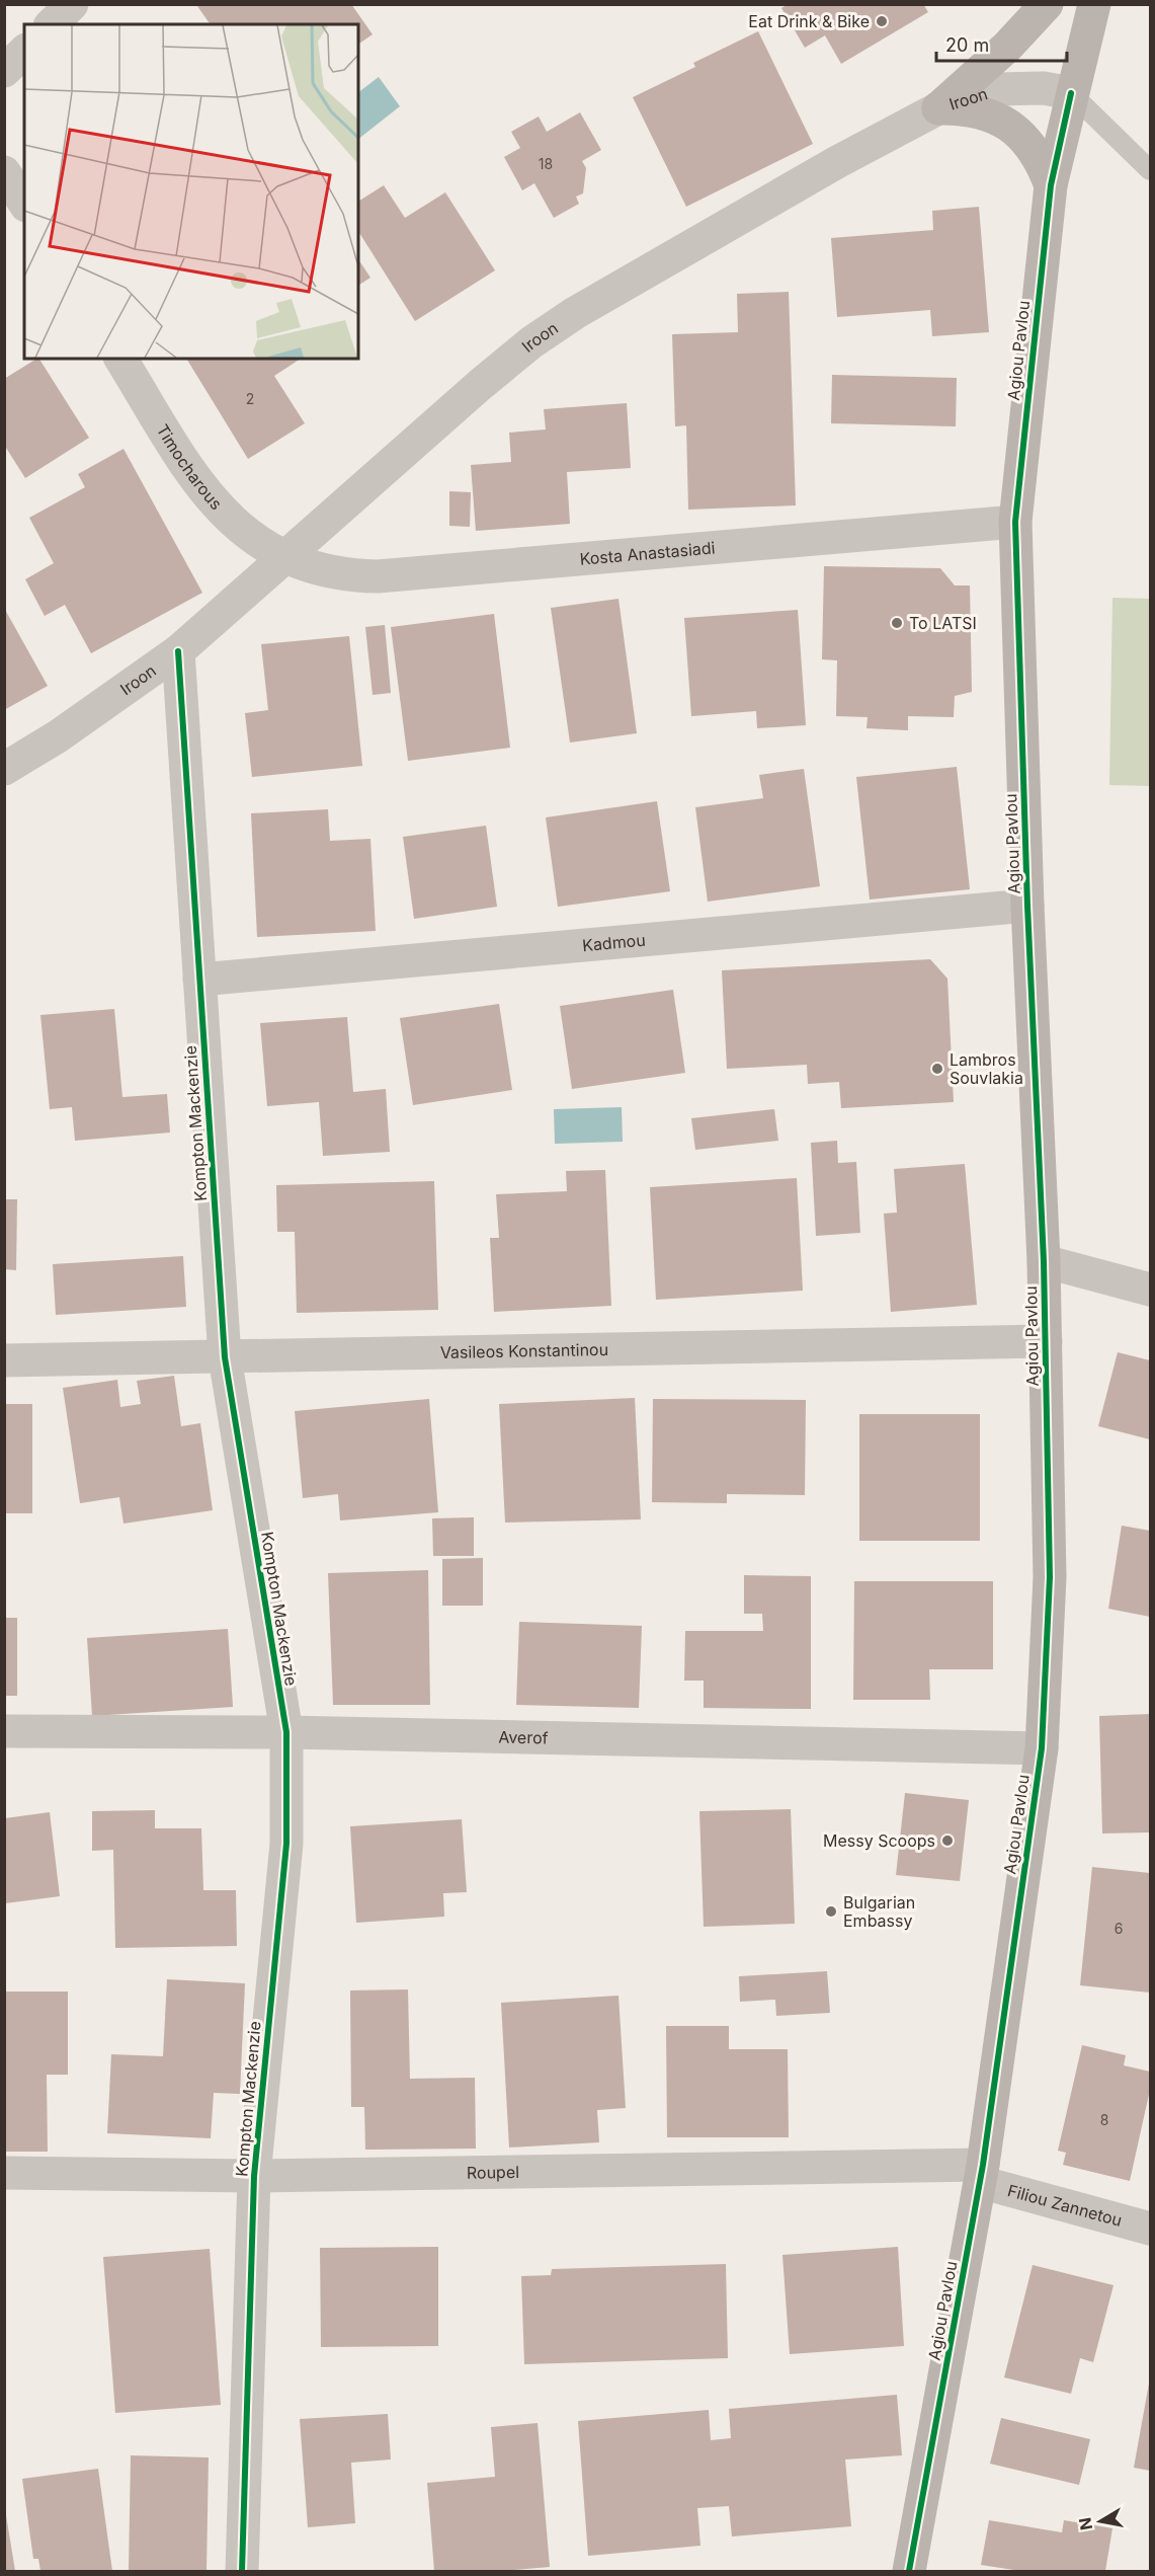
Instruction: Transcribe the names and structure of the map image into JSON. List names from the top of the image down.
{
  "streets": {
    "main road": ["Agiou Pavlou"],
    "street": [
      "Iroon",
      "Timocharous",
      "Kosta Anastasiadi",
      "Kadmou",
      "Kompton Mackenzie",
      "Vasileos Konstantinou",
      "Averof",
      "Roupel",
      "Filiou Zannetou"
    ]
  },
  "crossings": [
    ["Iroon", "Agiou Pavlou"],
    ["Iroon", "Timocharous"],
    ["Iroon", "Kosta Anastasiadi"],
    ["Iroon", "Kompton Mackenzie"],
    ["Agiou Pavlou", "Kosta Anastasiadi"],
    ["Agiou Pavlou", "Kadmou"],
    ["Agiou Pavlou", "Vasileos Konstantinou"],
    ["Agiou Pavlou", "Averof"],
    ["Agiou Pavlou", "Roupel"],
    ["Agiou Pavlou", "Filiou Zannetou"],
    ["Timocharous", "Kosta Anastasiadi"],
    ["Kadmou", "Kompton Mackenzie"],
    ["Kompton Mackenzie", "Vasileos Konstantinou"],
    ["Kompton Mackenzie", "Averof"],
    ["Kompton Mackenzie", "Roupel"],
    ["Roupel", "Filiou Zannetou"]
  ],
  "places": [
    "Eat Drink & Bike",
    "To LATSI",
    "Lambros Souvlakia",
    "Messy Scoops",
    "Bulgarian Embassy"
  ],
  "house_numbers": [
    "18",
    "2",
    "6",
    "8"
  ],
  "scale_bar": "20 m",
  "north": "left"
}
